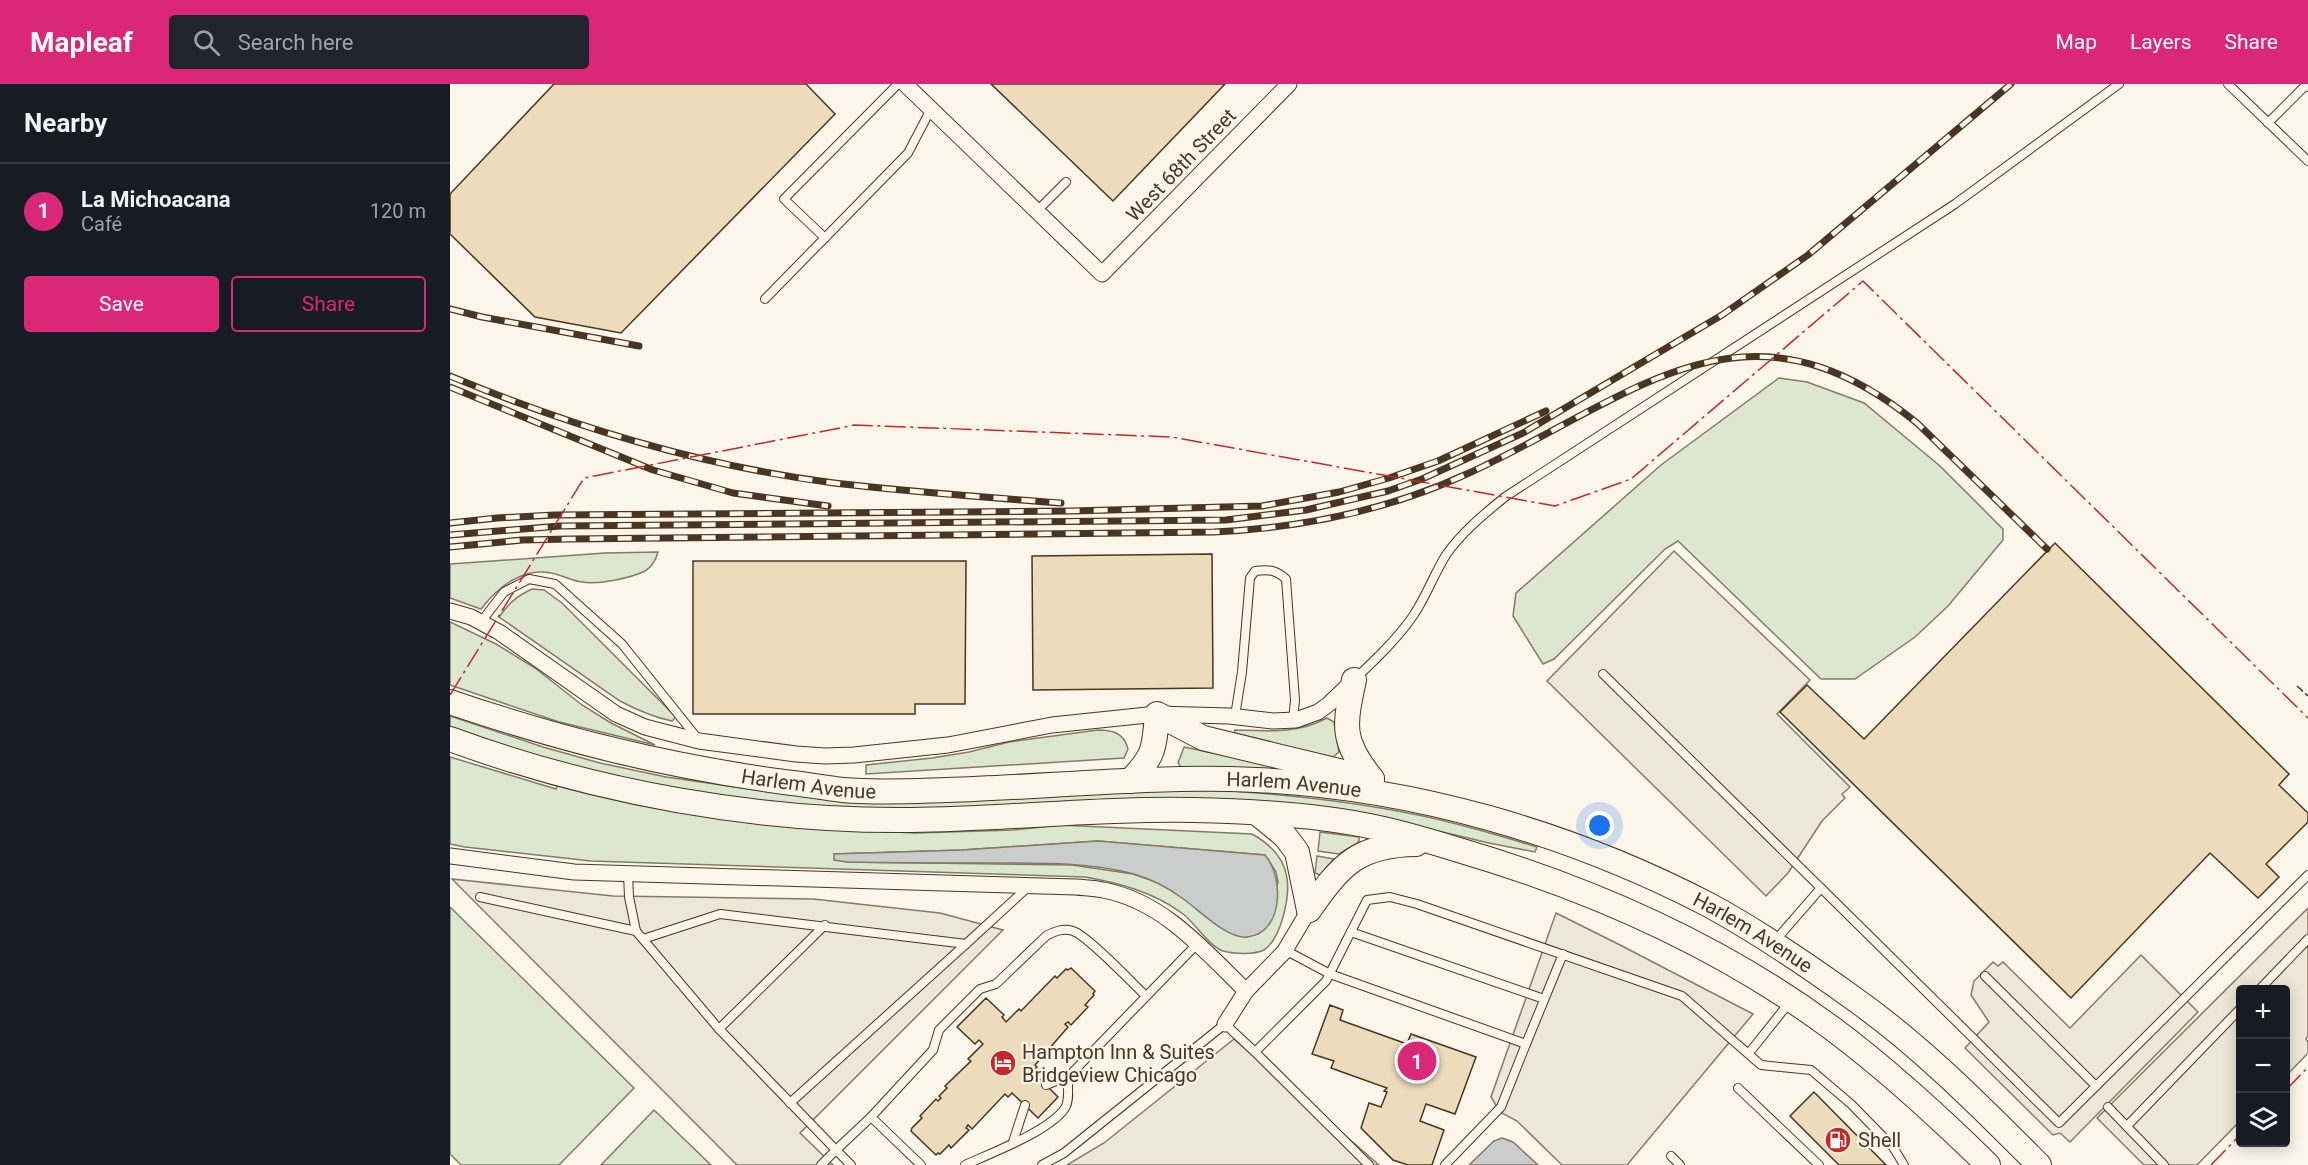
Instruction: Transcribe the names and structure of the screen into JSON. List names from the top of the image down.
{
  "streets": {
    "main road": ["Harlem Avenue"],
    "street": ["West 68th Street"]
  },
  "places": {
    "hotel": ["Hampton Inn & Suites Bridgeview Chicago"],
    "fuel station": ["Shell"]
  },
  "page": {
    "header": "Mapleaf",
    "search": "Search here",
    "nav": ["Map", "Layers", "Share"],
    "heading": "Nearby",
    "list": [
      {
        "mark": "1",
        "name": "La Michoacana",
        "note": "Café",
        "value": "120 m"
      }
    ],
    "buttons": ["Save", "Share"],
    "map_buttons": ["+", "−"],
    "pins": "1"
  }
}
